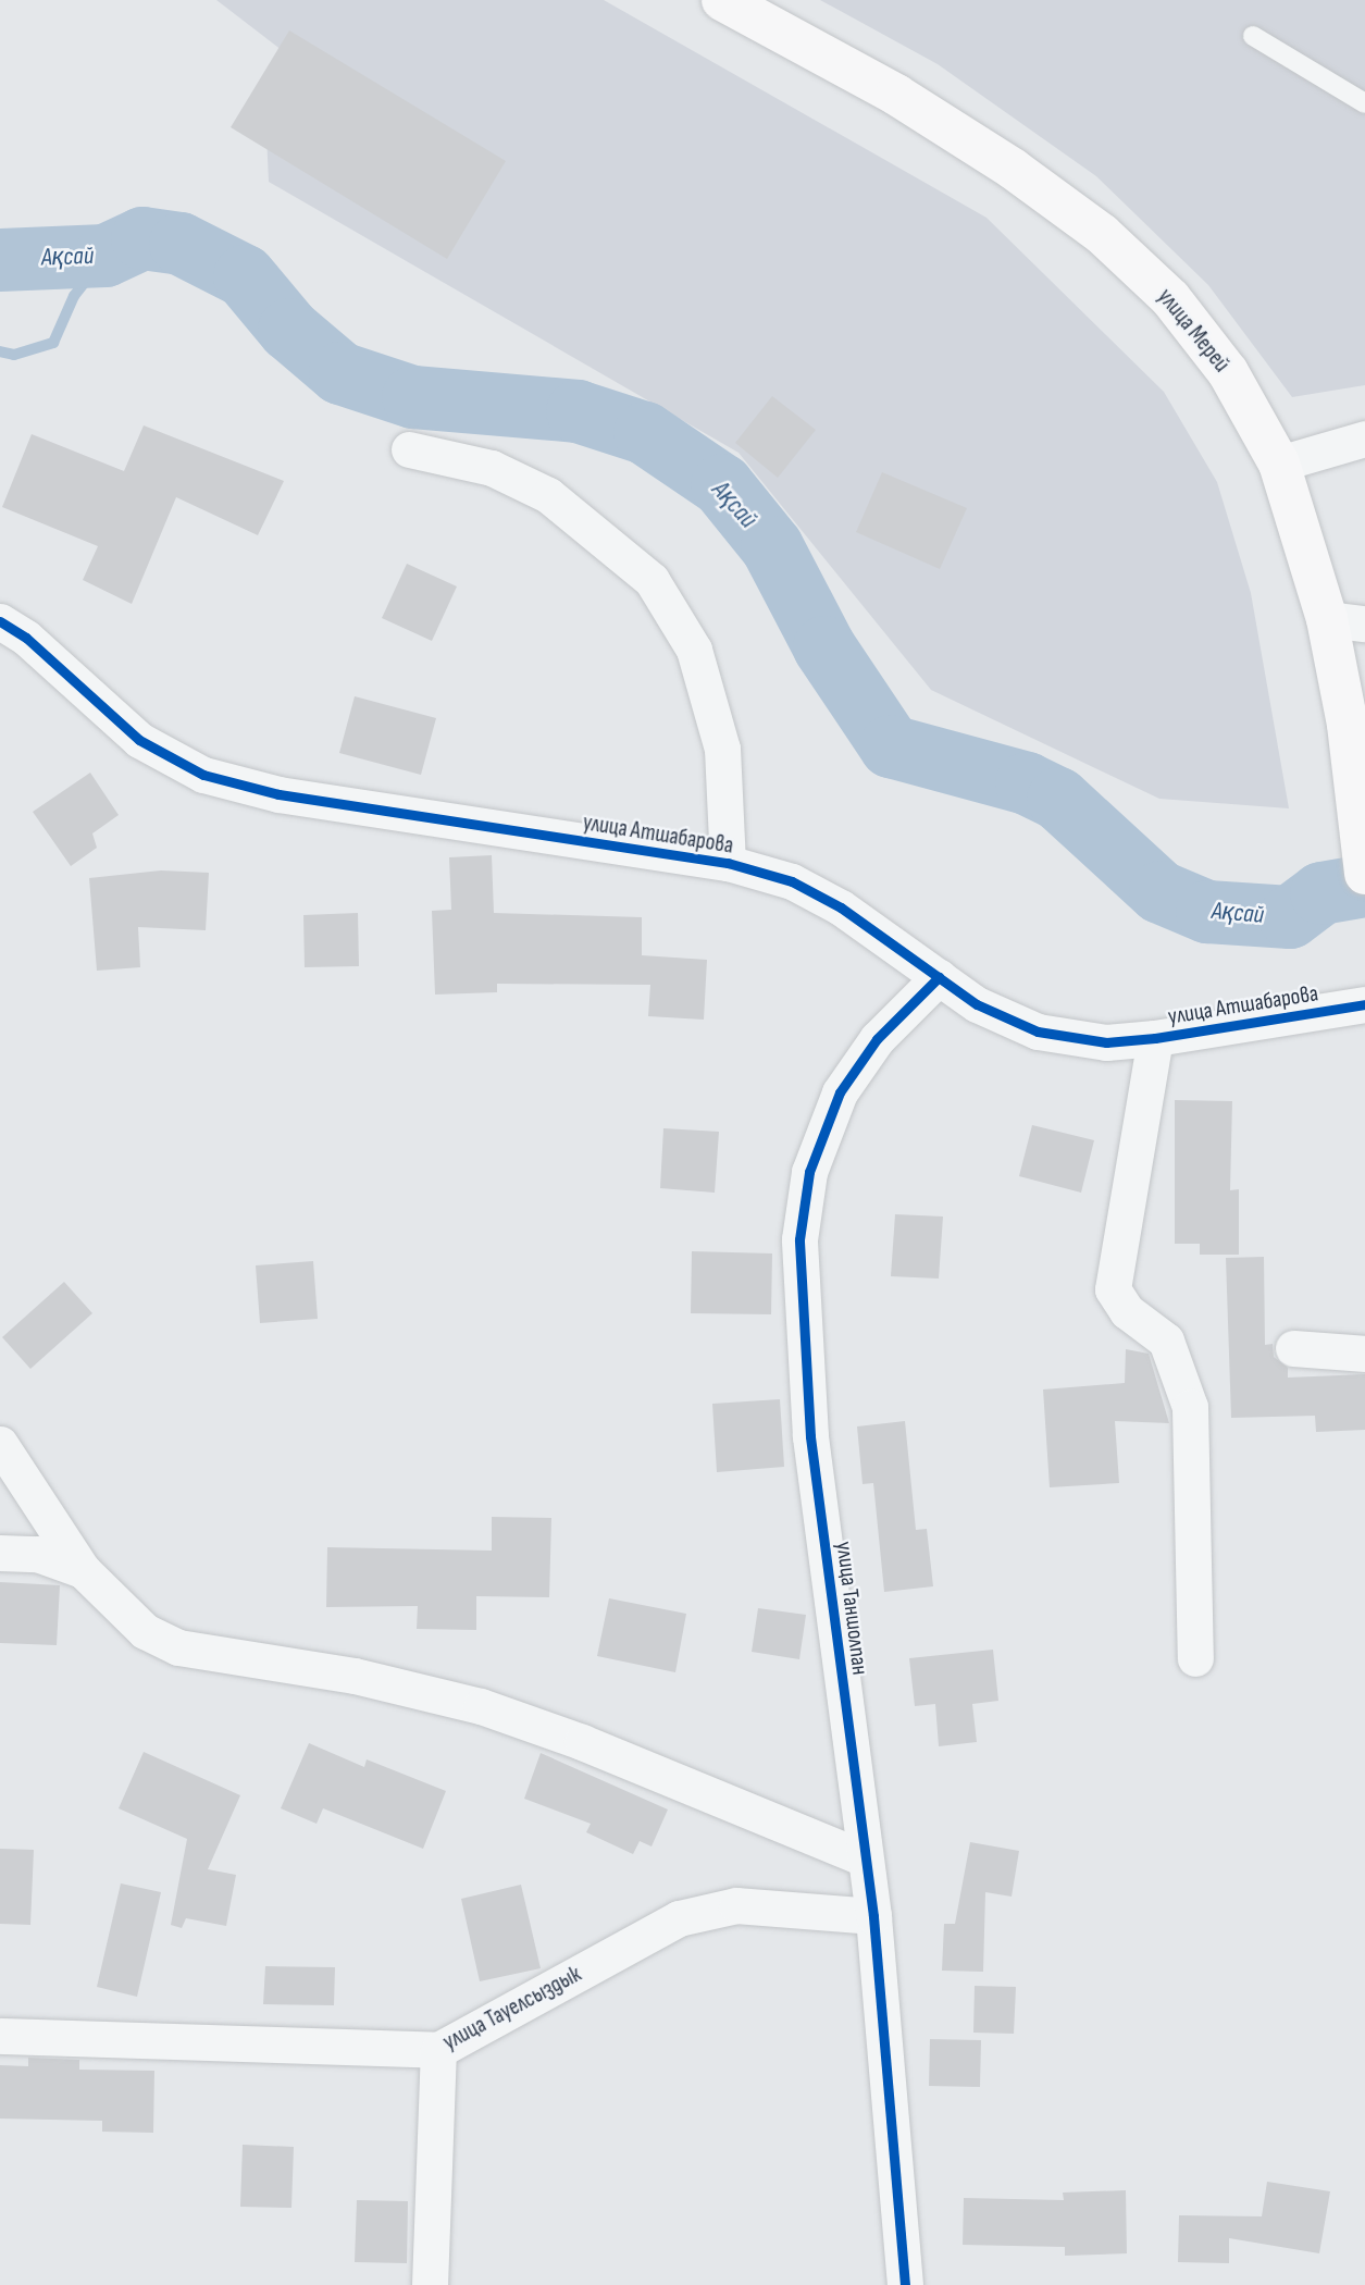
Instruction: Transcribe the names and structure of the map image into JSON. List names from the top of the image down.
{
  "streets": {
    "main road": ["улица Мерей"],
    "street": ["улица Атшабарова", "улица Таншолпан", "улица Тауелсыздык"]
  },
  "crossings": [
    ["улица Атшабарова", "улица Таншолпан"],
    ["улица Таншолпан", "улица Тауелсыздык"]
  ],
  "water": ["Ақсай"]
}
